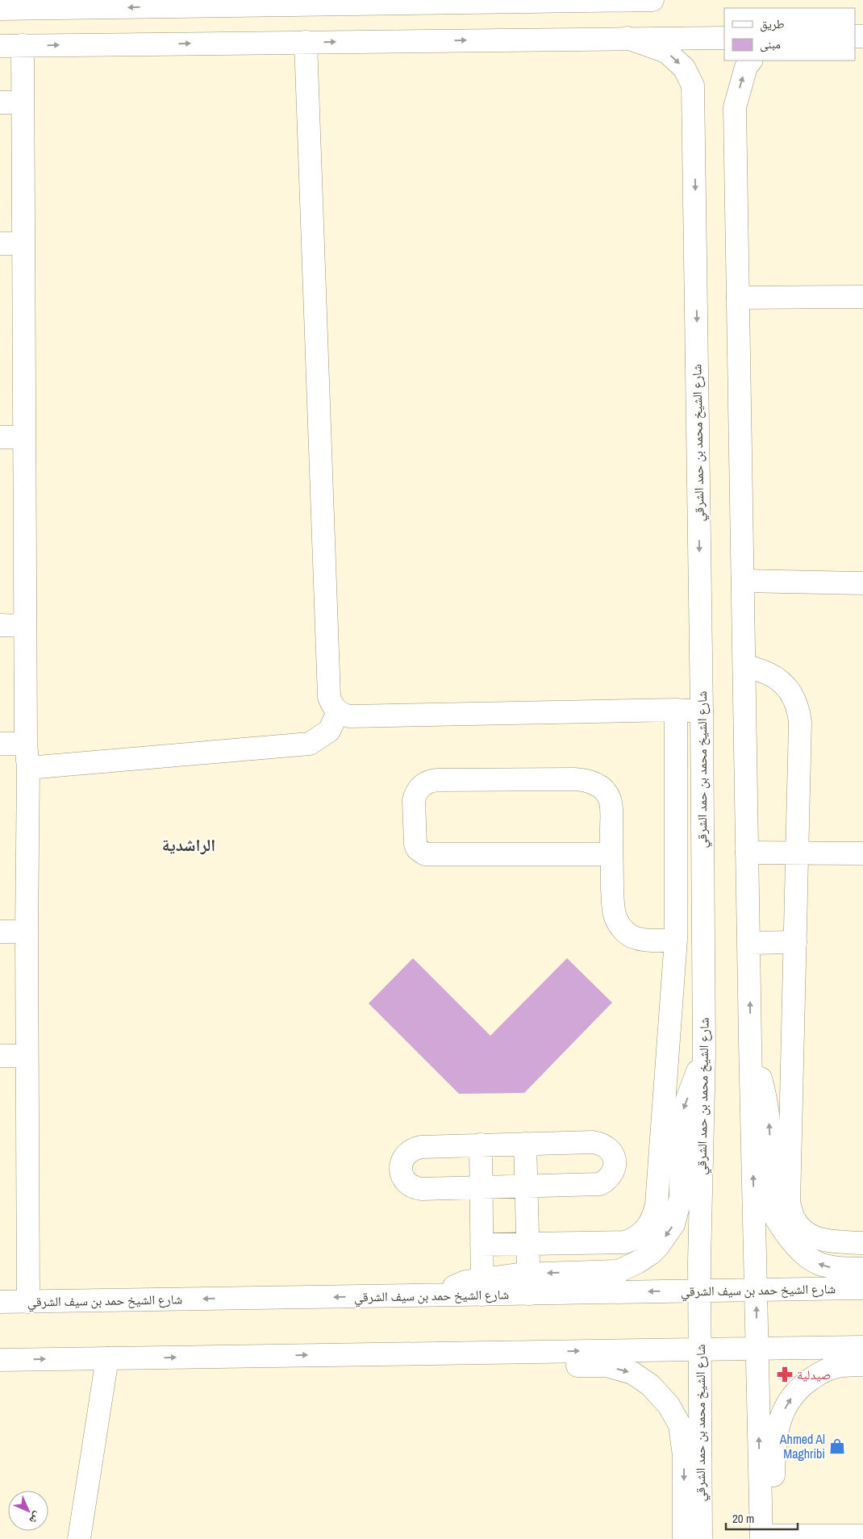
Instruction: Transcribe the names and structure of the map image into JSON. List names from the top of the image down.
{
  "streets": {
    "main road": ["شارع الشيخ محمد بن حمد الشرقي", "شارع الشيخ حمد بن سيف الشرقي"]
  },
  "crossings": [
    ["شارع الشيخ محمد بن حمد الشرقي", "شارع الشيخ حمد بن سيف الشرقي"]
  ],
  "districts": ["الراشدية"],
  "places": {
    "pharmacy": ["صيدلية"],
    "shop": ["Ahmed Al Maghribi"]
  },
  "legend": ["طريق", "مبنى"],
  "scale_bar": "20 m",
  "north": "bottom right"
}
